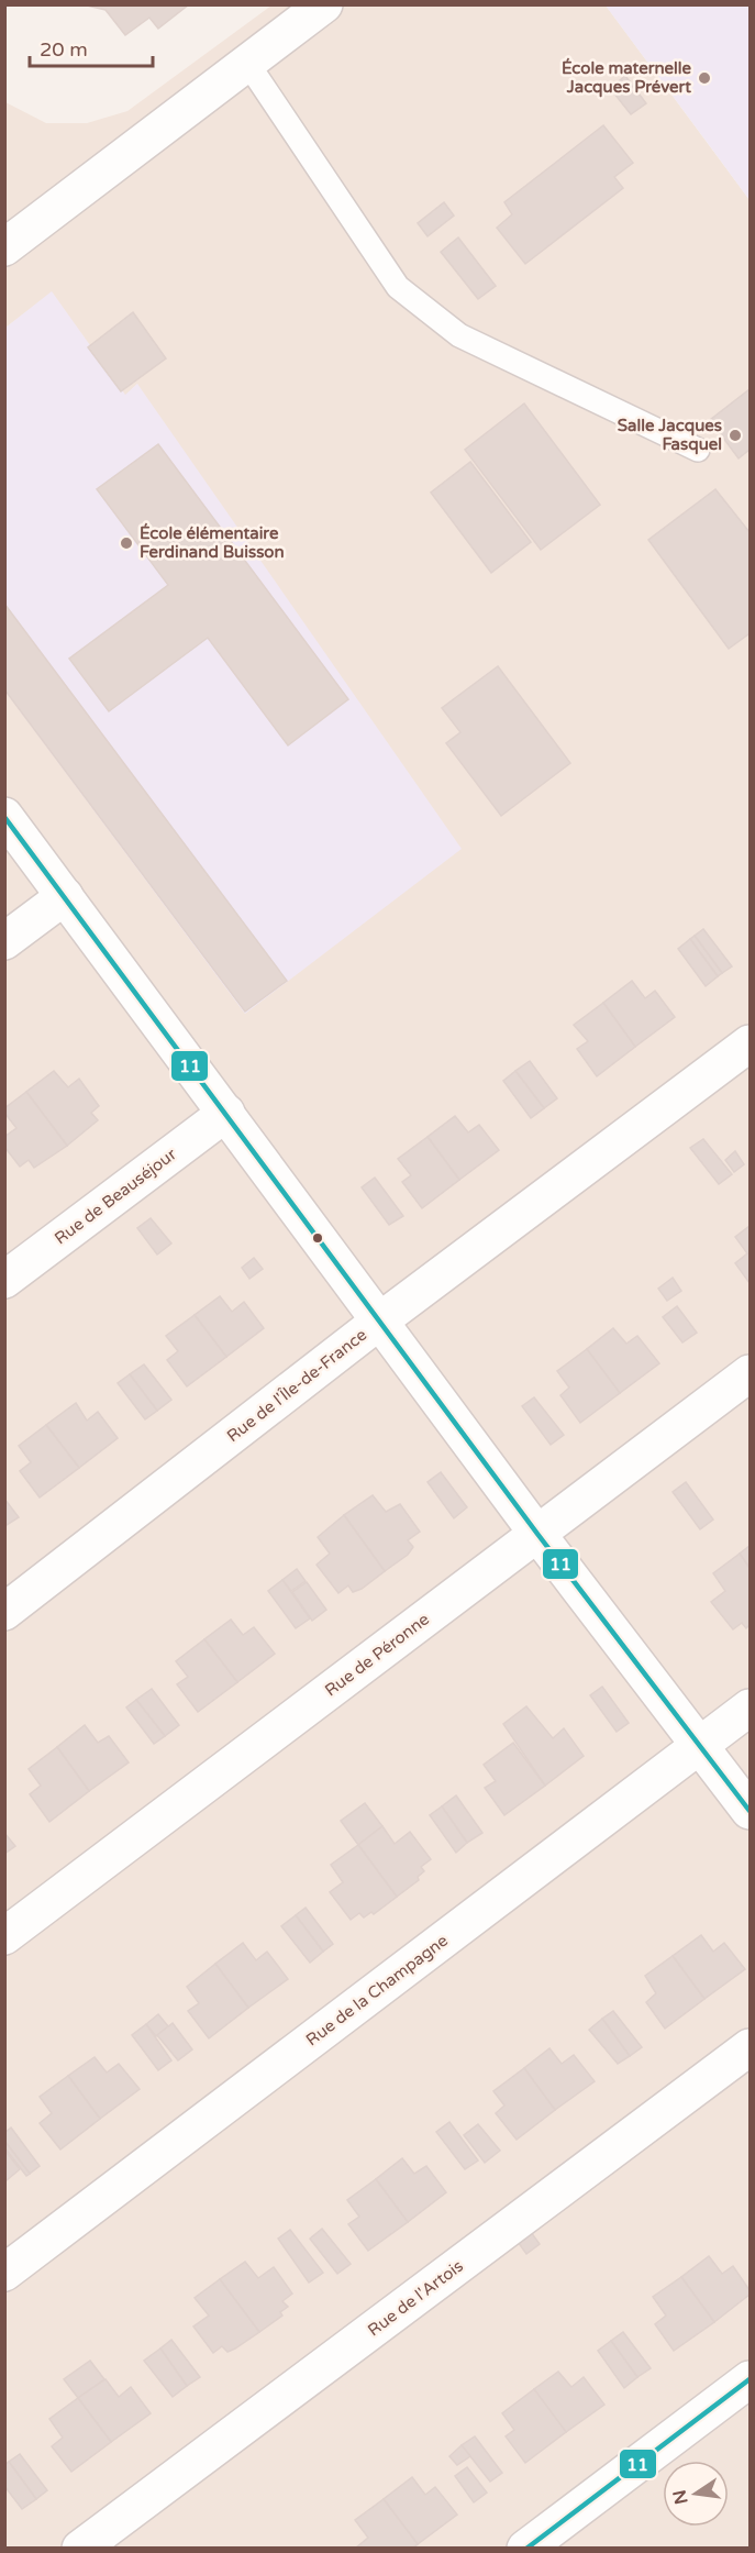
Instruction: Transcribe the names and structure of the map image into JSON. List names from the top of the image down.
{
  "streets": {
    "street": [
      "Rue de Beauséjour",
      "Rue de l'Île-de-France",
      "Rue de Péronne",
      "Rue de la Champagne",
      "Rue de l'Artois"
    ]
  },
  "places": ["École maternelle Jacques Prévert", "Salle Jacques Fasquel", "École élémentaire Ferdinand Buisson"],
  "lines": ["transit line 11"],
  "scale_bar": "20 m",
  "north": "left"
}
